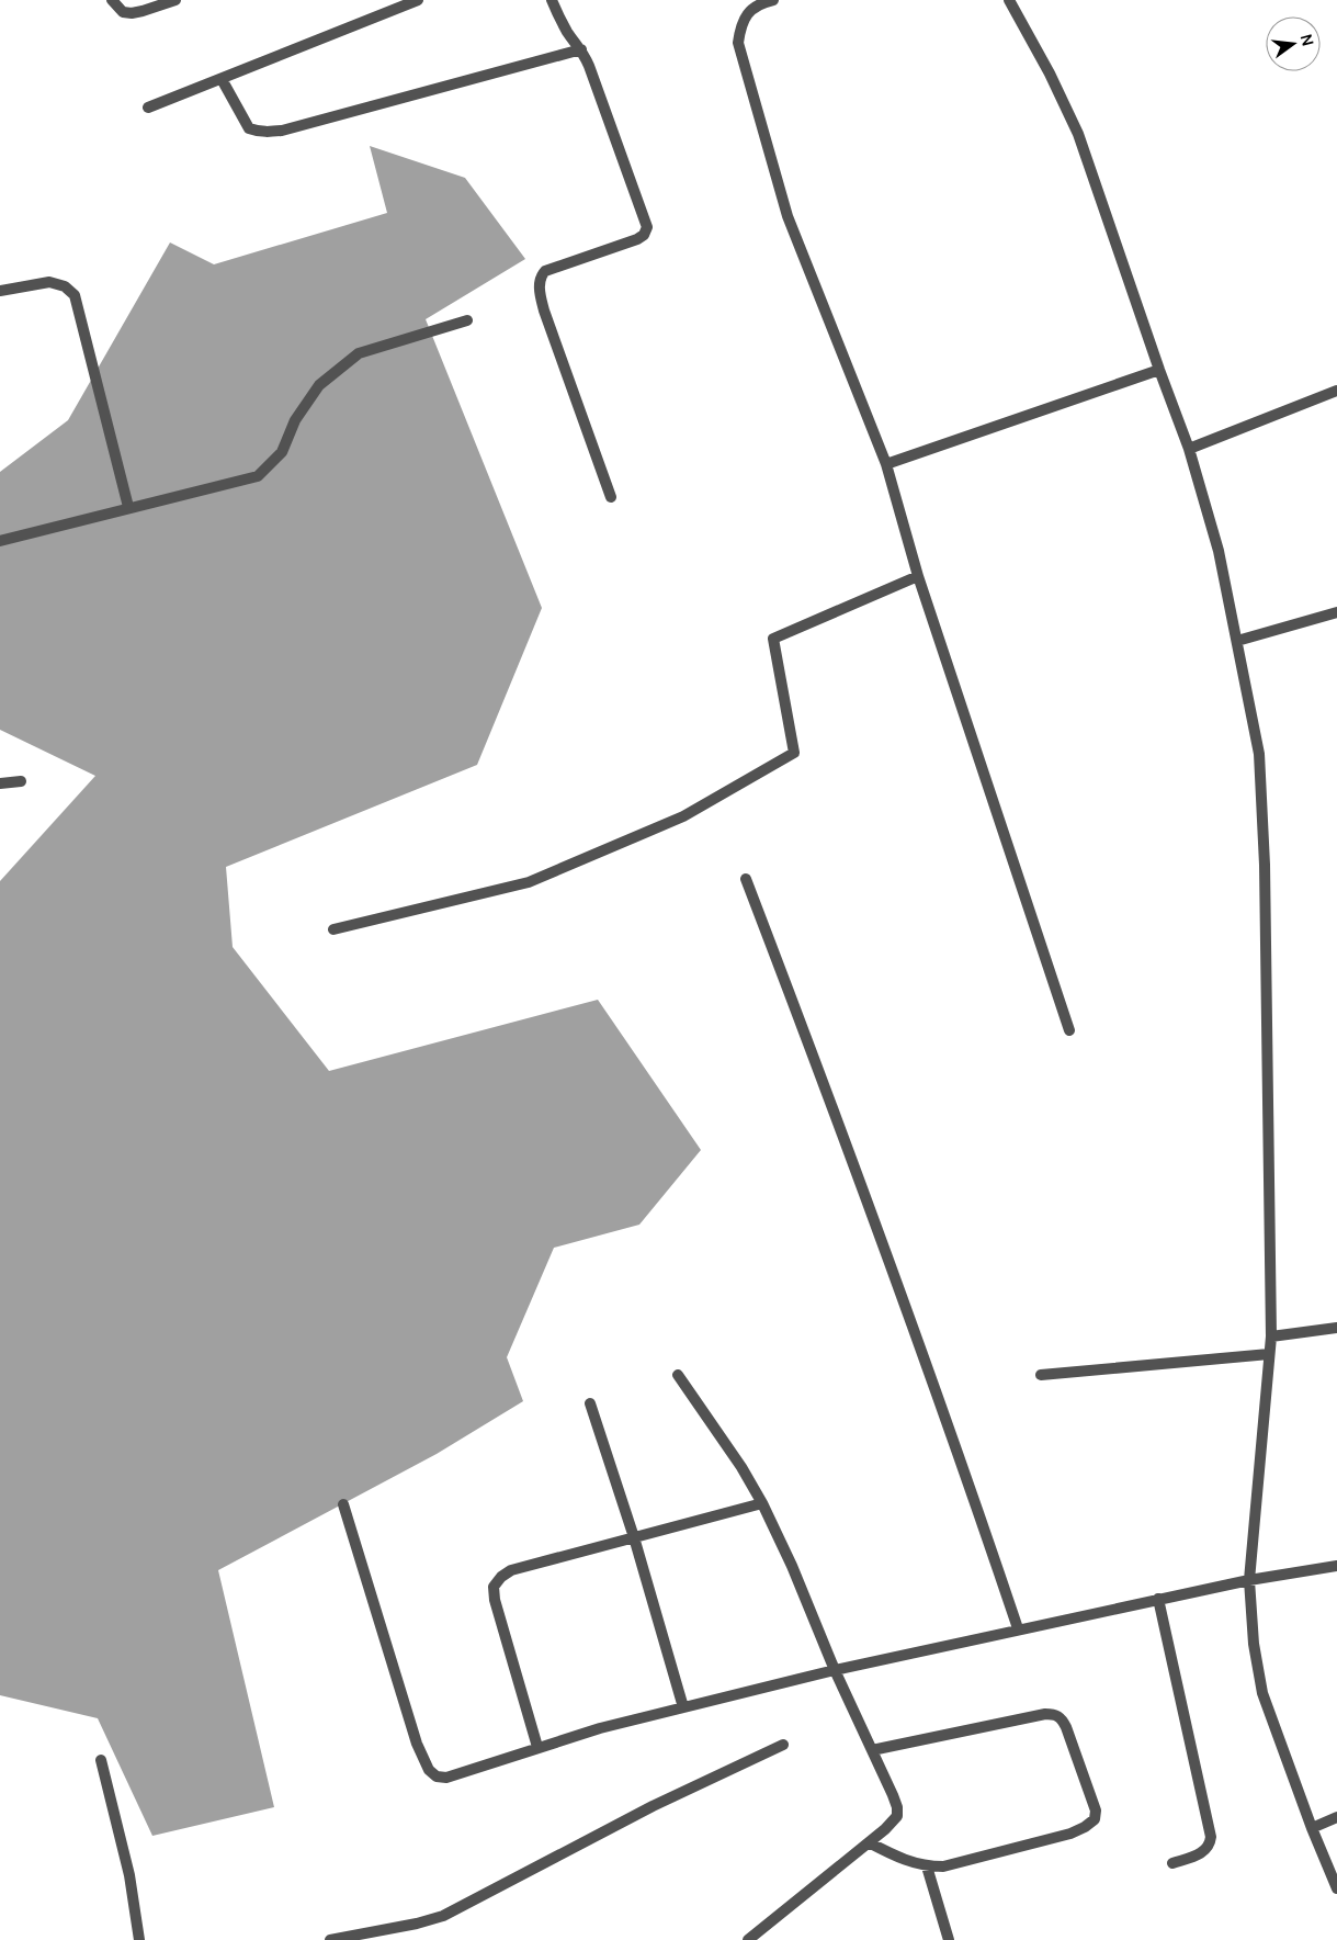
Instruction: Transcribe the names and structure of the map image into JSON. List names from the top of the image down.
{
  "north": "right"
}
